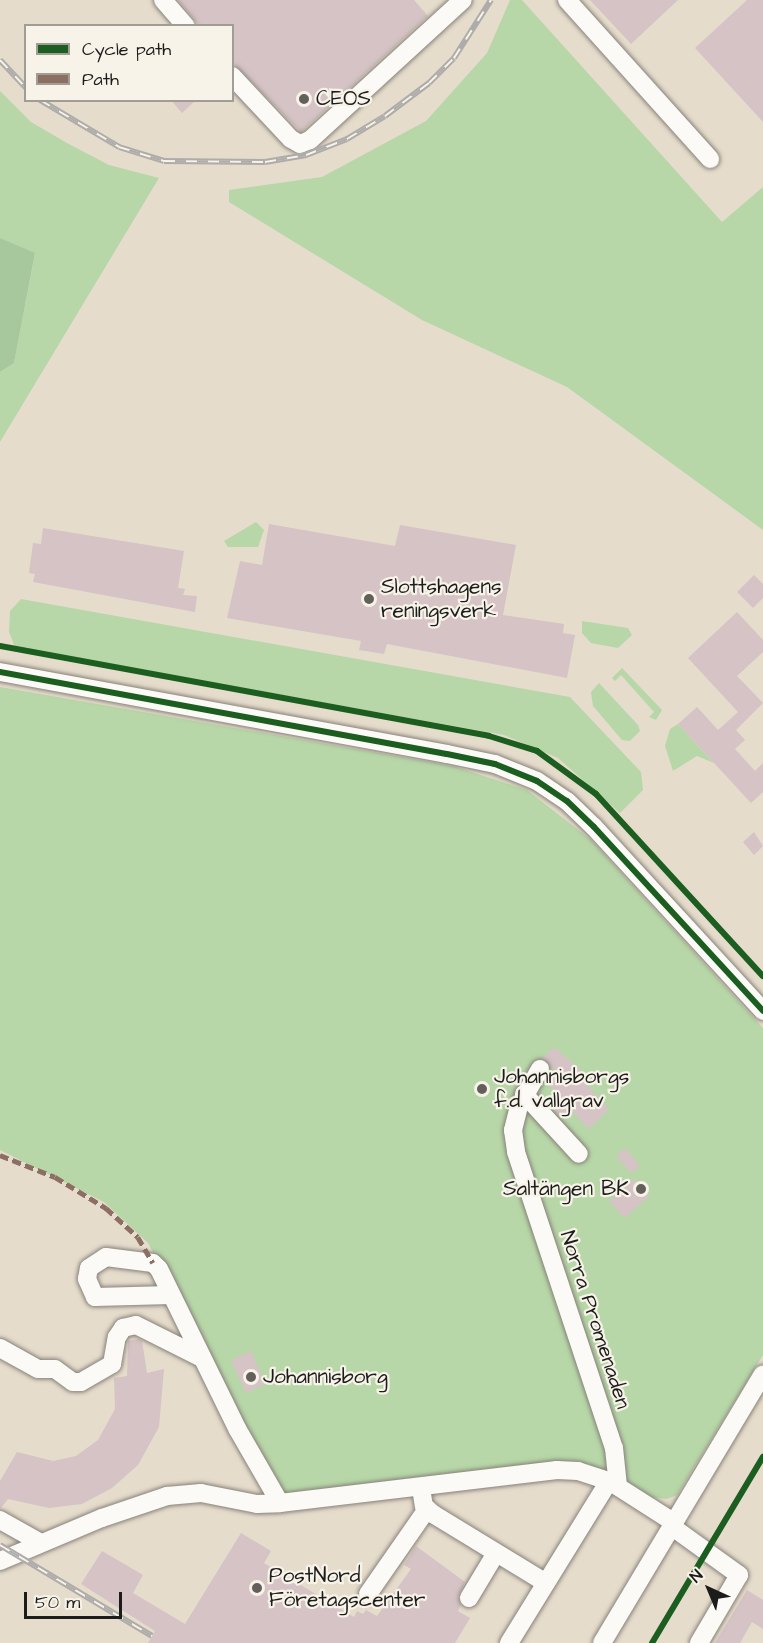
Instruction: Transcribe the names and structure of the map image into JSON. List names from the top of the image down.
{
  "streets": {
    "street": ["Norra Promenaden"]
  },
  "places": [
    "CEOS",
    "Slottshagens reningsverk",
    "Johannisborgs f.d. vallgrav",
    "Saltängen BK",
    "Johannisborg",
    "PostNord Företagscenter"
  ],
  "legend": ["Cycle path", "Path"],
  "scale_bar": "50 m",
  "north": "top left"
}
